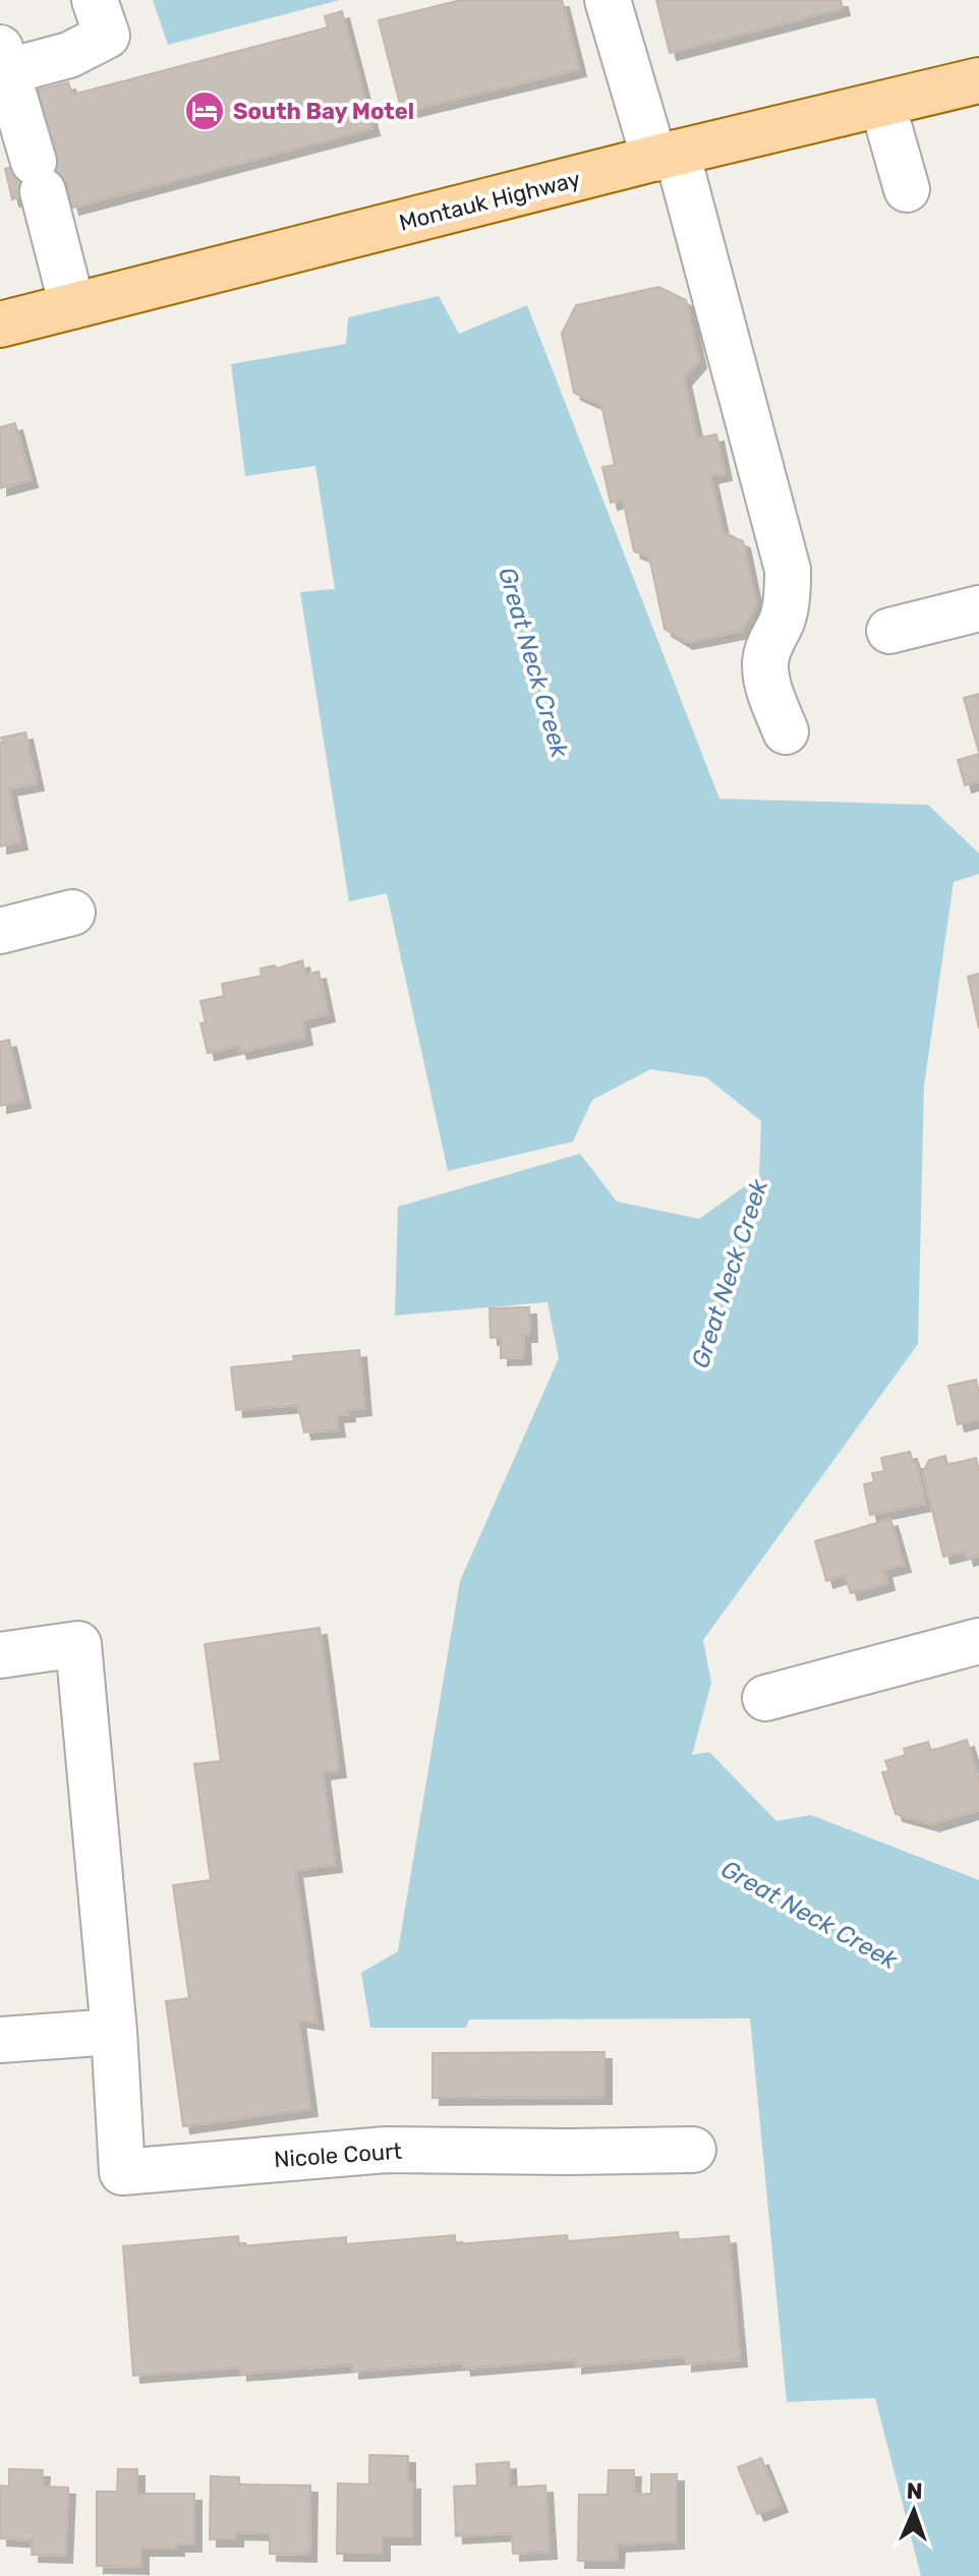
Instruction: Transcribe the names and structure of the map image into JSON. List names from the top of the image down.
{
  "streets": {
    "main road": ["Montauk Highway"],
    "street": ["Nicole Court"]
  },
  "water": ["Great Neck Creek"],
  "places": {
    "hotel": ["South Bay Motel"]
  },
  "north": "top"
}
